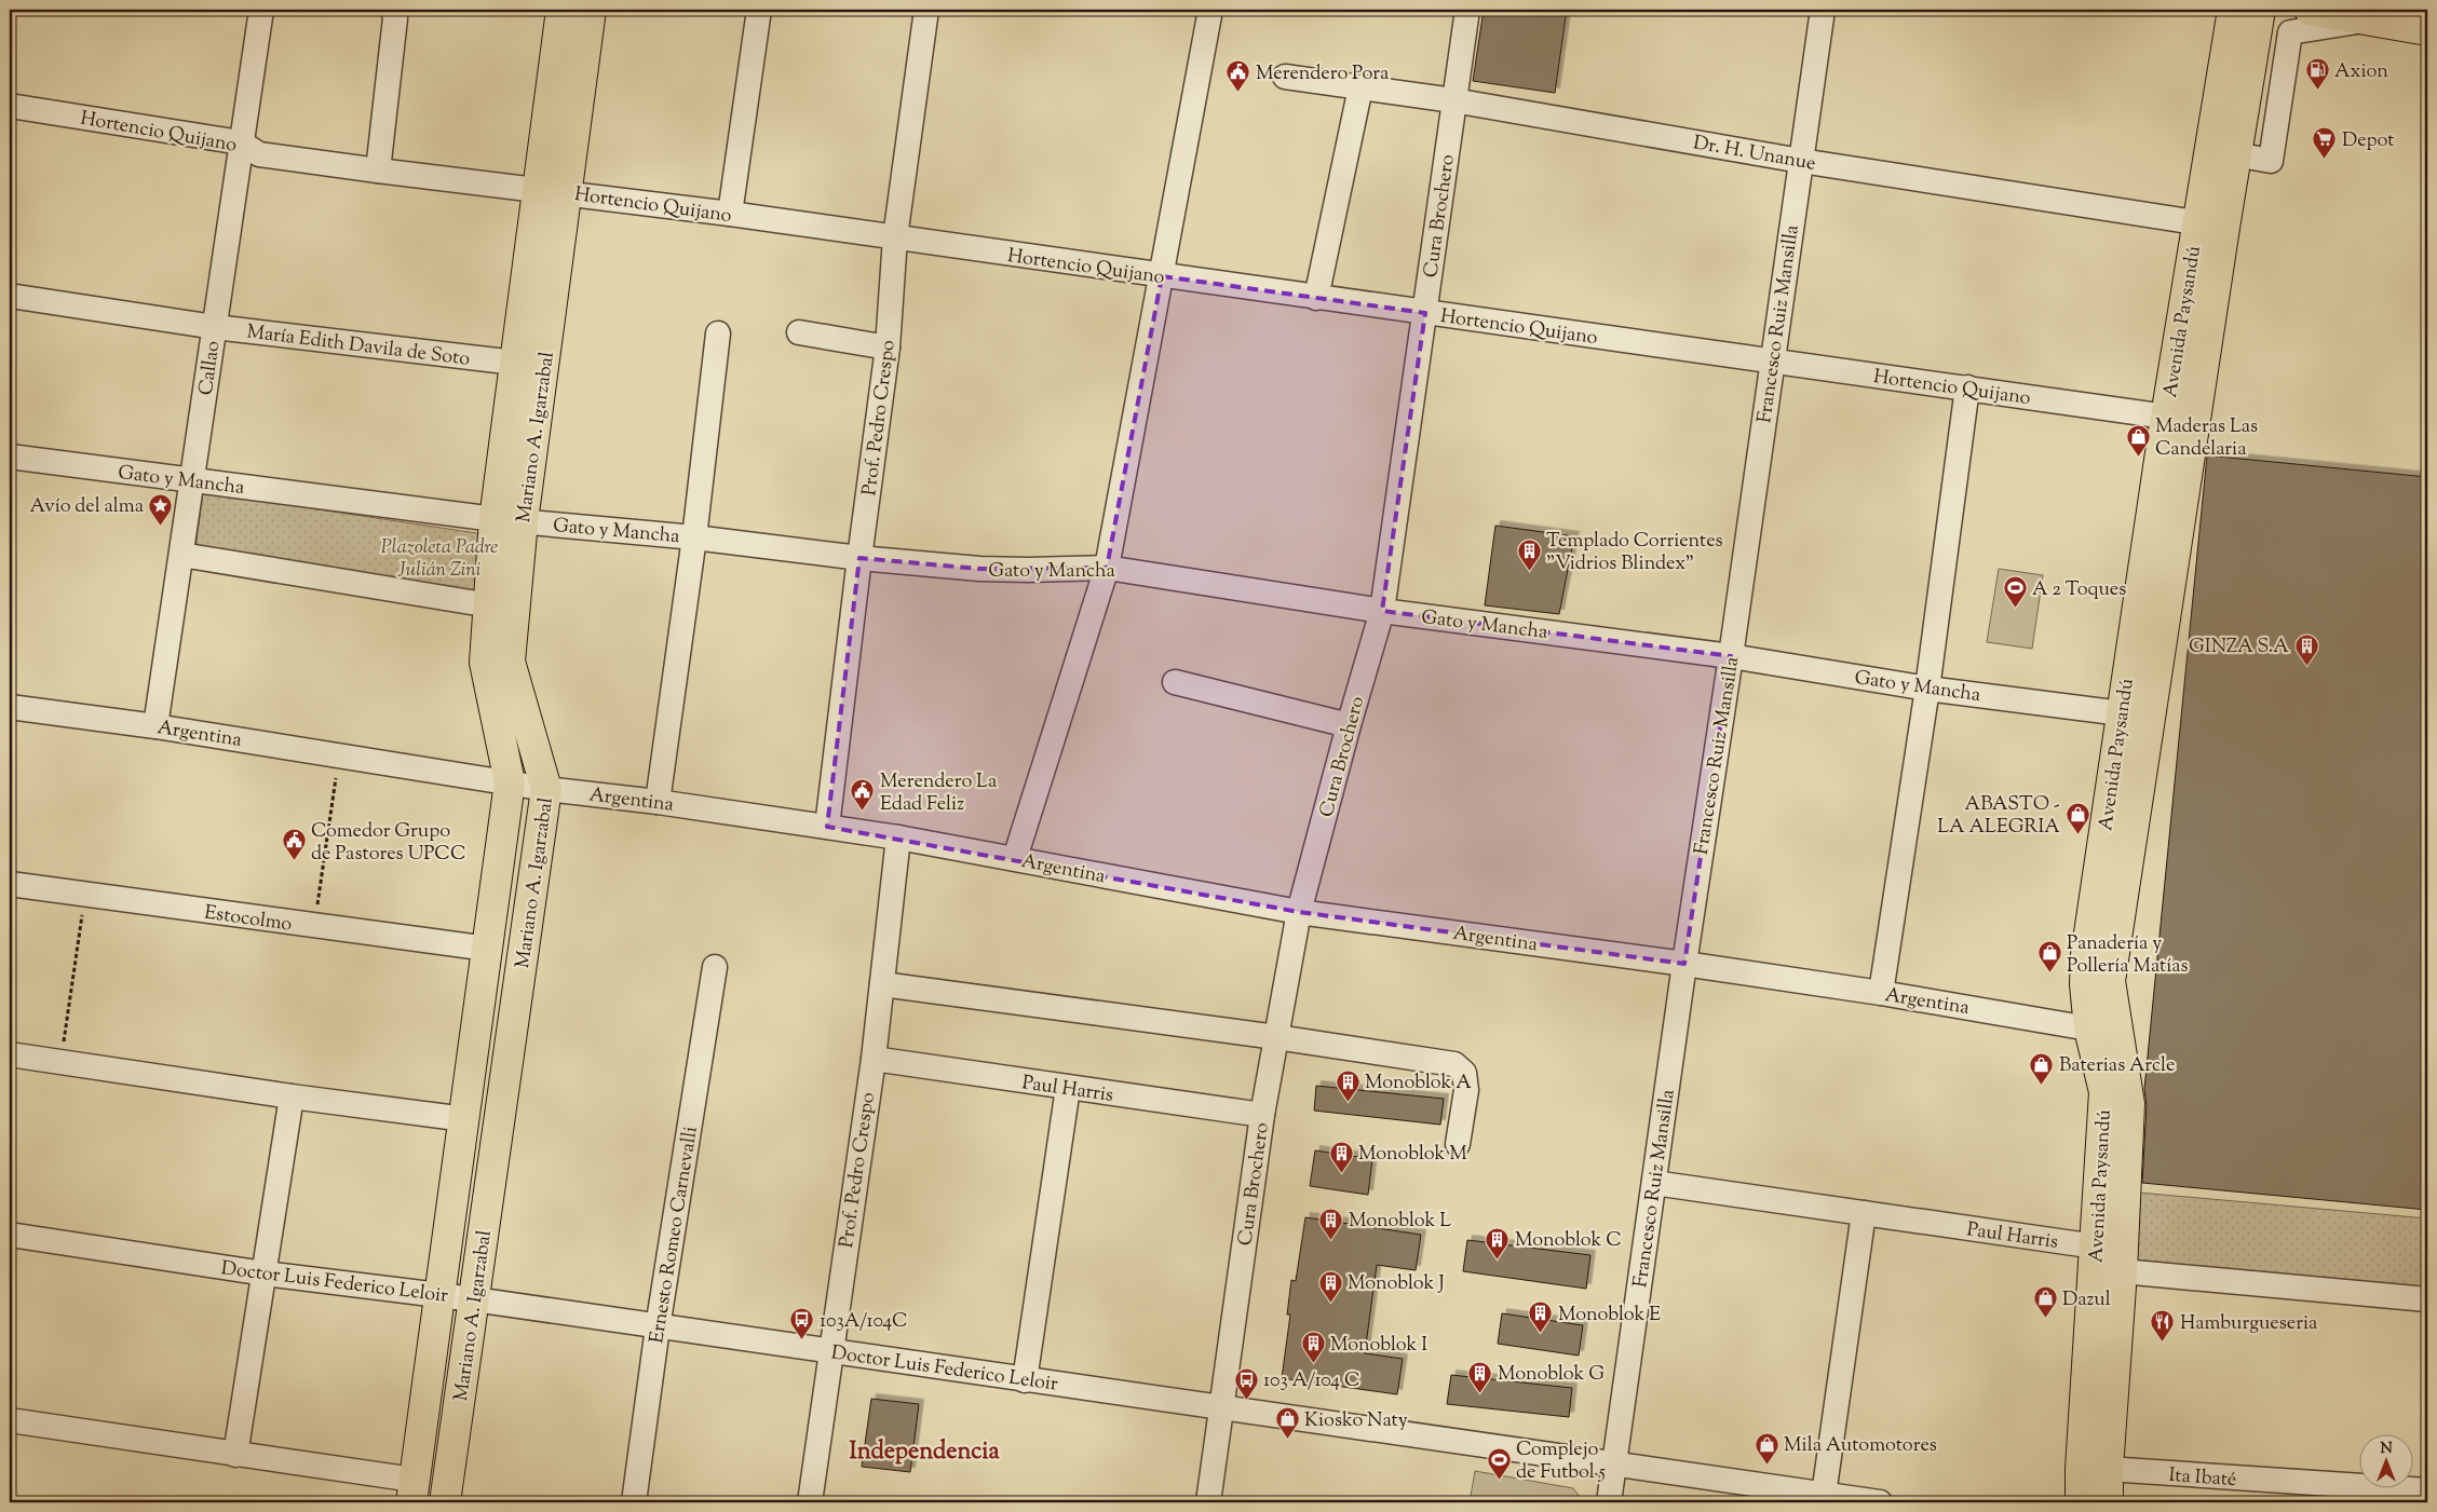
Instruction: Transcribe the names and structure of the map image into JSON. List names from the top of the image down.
{
  "streets": {
    "main road": ["Avenida Paysandú", "Mariano A. Igarzabal"],
    "street": [
      "Hortencio Quijano",
      "Dr. H. Unanue",
      "Cura Brochero",
      "Francesco Ruiz Mansilla",
      "María Edith Davila de Soto",
      "Callao",
      "Prof. Pedro Crespo",
      "Gato y Mancha",
      "Argentina",
      "Estocolmo",
      "Paul Harris",
      "Ernesto Romeo Carnevalli",
      "Doctor Luis Federico Leloir",
      "Ita Ibaté"
    ]
  },
  "crossings": [
    ["Hortencio Quijano", "Cura Brochero"],
    ["Hortencio Quijano", "Avenida Paysandú"],
    ["Hortencio Quijano", "Francesco Ruiz Mansilla"],
    ["Hortencio Quijano", "Callao"],
    ["Hortencio Quijano", "Prof. Pedro Crespo"],
    ["Hortencio Quijano", "Mariano A. Igarzabal"],
    ["Dr. H. Unanue", "Cura Brochero"],
    ["Dr. H. Unanue", "Avenida Paysandú"],
    ["Dr. H. Unanue", "Francesco Ruiz Mansilla"],
    ["Cura Brochero", "Gato y Mancha"],
    ["Cura Brochero", "Argentina"],
    ["Cura Brochero", "Paul Harris"],
    ["Cura Brochero", "Doctor Luis Federico Leloir"],
    ["Avenida Paysandú", "Gato y Mancha"],
    ["Avenida Paysandú", "Argentina"],
    ["Avenida Paysandú", "Paul Harris"],
    ["Avenida Paysandú", "Ita Ibaté"],
    ["Francesco Ruiz Mansilla", "Gato y Mancha"],
    ["Francesco Ruiz Mansilla", "Argentina"],
    ["Francesco Ruiz Mansilla", "Paul Harris"],
    ["Francesco Ruiz Mansilla", "Doctor Luis Federico Leloir"],
    ["María Edith Davila de Soto", "Callao"],
    ["María Edith Davila de Soto", "Mariano A. Igarzabal"],
    ["Callao", "Gato y Mancha"],
    ["Callao", "Argentina"],
    ["Prof. Pedro Crespo", "Gato y Mancha"],
    ["Prof. Pedro Crespo", "Argentina"],
    ["Prof. Pedro Crespo", "Paul Harris"],
    ["Prof. Pedro Crespo", "Doctor Luis Federico Leloir"],
    ["Mariano A. Igarzabal", "Gato y Mancha"],
    ["Mariano A. Igarzabal", "Argentina"],
    ["Mariano A. Igarzabal", "Estocolmo"],
    ["Mariano A. Igarzabal", "Doctor Luis Federico Leloir"],
    ["Ernesto Romeo Carnevalli", "Doctor Luis Federico Leloir"]
  ],
  "districts": ["Independencia"],
  "parks": ["Plazoleta Padre Julián Zini"],
  "places": {
    "fuel station": ["Axion"],
    "public building": ["Merendero Pora", "Merendero La Edad Feliz", "Comedor Grupo de Pastores UPCC"],
    "supermarket": ["Depot"],
    "shop": [
      "Maderas Las Candelaria",
      "ABASTO - LA ALEGRIA",
      "Panadería y Pollería Matías",
      "Baterias Arcle",
      "Dazul",
      "Kiosko Naty",
      "Mila Automotores"
    ],
    "place": ["Avío del alma"],
    "building": [
      "Templado Corrientes \"Vidrios Blindex\"",
      "GINZA S.A",
      "Monoblok A",
      "Monoblok M",
      "Monoblok L",
      "Monoblok C",
      "Monoblok J",
      "Monoblok E",
      "Monoblok I",
      "Monoblok G"
    ],
    "sports": ["A 2 Toques", "Complejo de Futbol 5"],
    "bus stop": ["103A/104C", "103 A/104 C"],
    "restaurant": ["Hamburgueseria"]
  },
  "north": "top"
}
